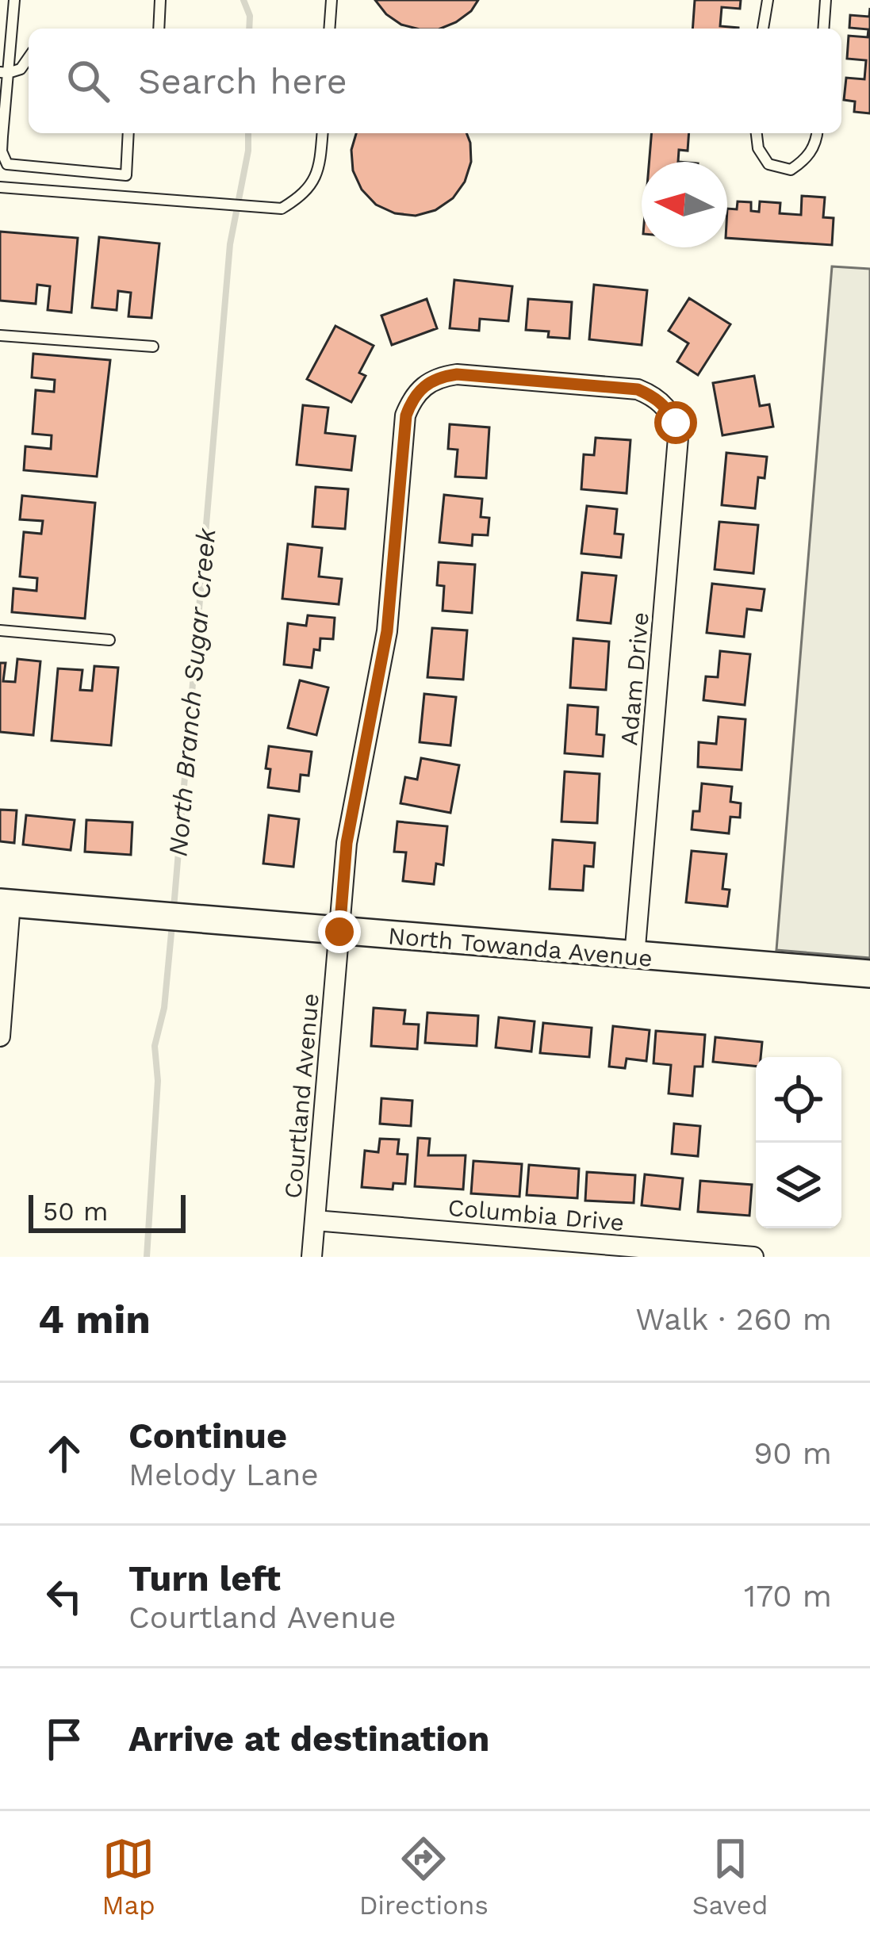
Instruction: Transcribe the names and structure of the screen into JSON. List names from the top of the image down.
{
  "streets": {
    "main road": ["North Towanda Avenue"],
    "street": ["Adam Drive", "Courtland Avenue", "Columbia Drive"]
  },
  "crossings": [
    ["Adam Drive", "North Towanda Avenue"],
    ["Adam Drive", "Courtland Avenue"],
    ["North Towanda Avenue", "Courtland Avenue"],
    ["Courtland Avenue", "Columbia Drive"]
  ],
  "water": ["North Branch Sugar Creek"],
  "scale_bar": "50 m",
  "north": "left",
  "page": {
    "search": "Search here",
    "scale": "50 m",
    "heading": ["4 min", "Walk · 260 m"],
    "list": [
      ["Continue", "Melody Lane", "90 m"],
      ["Turn left", "Courtland Avenue", "170 m"],
      "Arrive at destination"
    ],
    "nav": ["Map", "Directions", "Saved"]
  }
}
